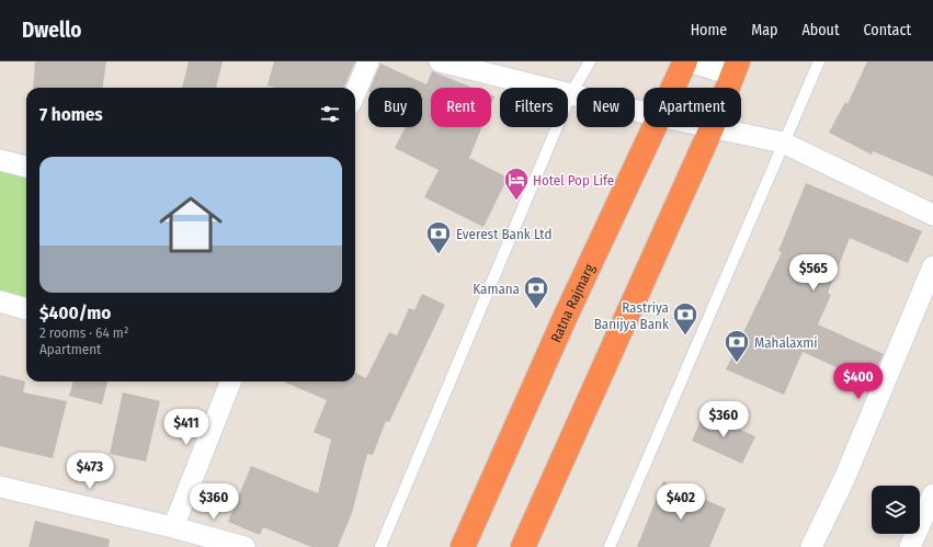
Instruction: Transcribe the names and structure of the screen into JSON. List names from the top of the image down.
{
  "streets": {
    "highway": ["Ratna Rajmarg"]
  },
  "places": {
    "hotel": ["Hotel Pop Life"],
    "bank": [
      "Everest Bank Ltd",
      "Kamana",
      "Rastriya Banijya Bank",
      "Mahalaxmi"
    ]
  },
  "page": {
    "header": "Dwello",
    "nav": [
      "Home",
      "Map",
      "About",
      "Contact"
    ],
    "chip": [
      "Buy",
      "Rent",
      "Filters",
      "New",
      "Apartment"
    ],
    "heading": "7 homes",
    "list": [
      {
        "name": "$400/mo",
        "note": "2 rooms · 64 m² · Apartment"
      }
    ],
    "price": [
      "$565",
      "$400",
      "$360",
      "$411",
      "$473",
      "$360",
      "$402"
    ]
  }
}
